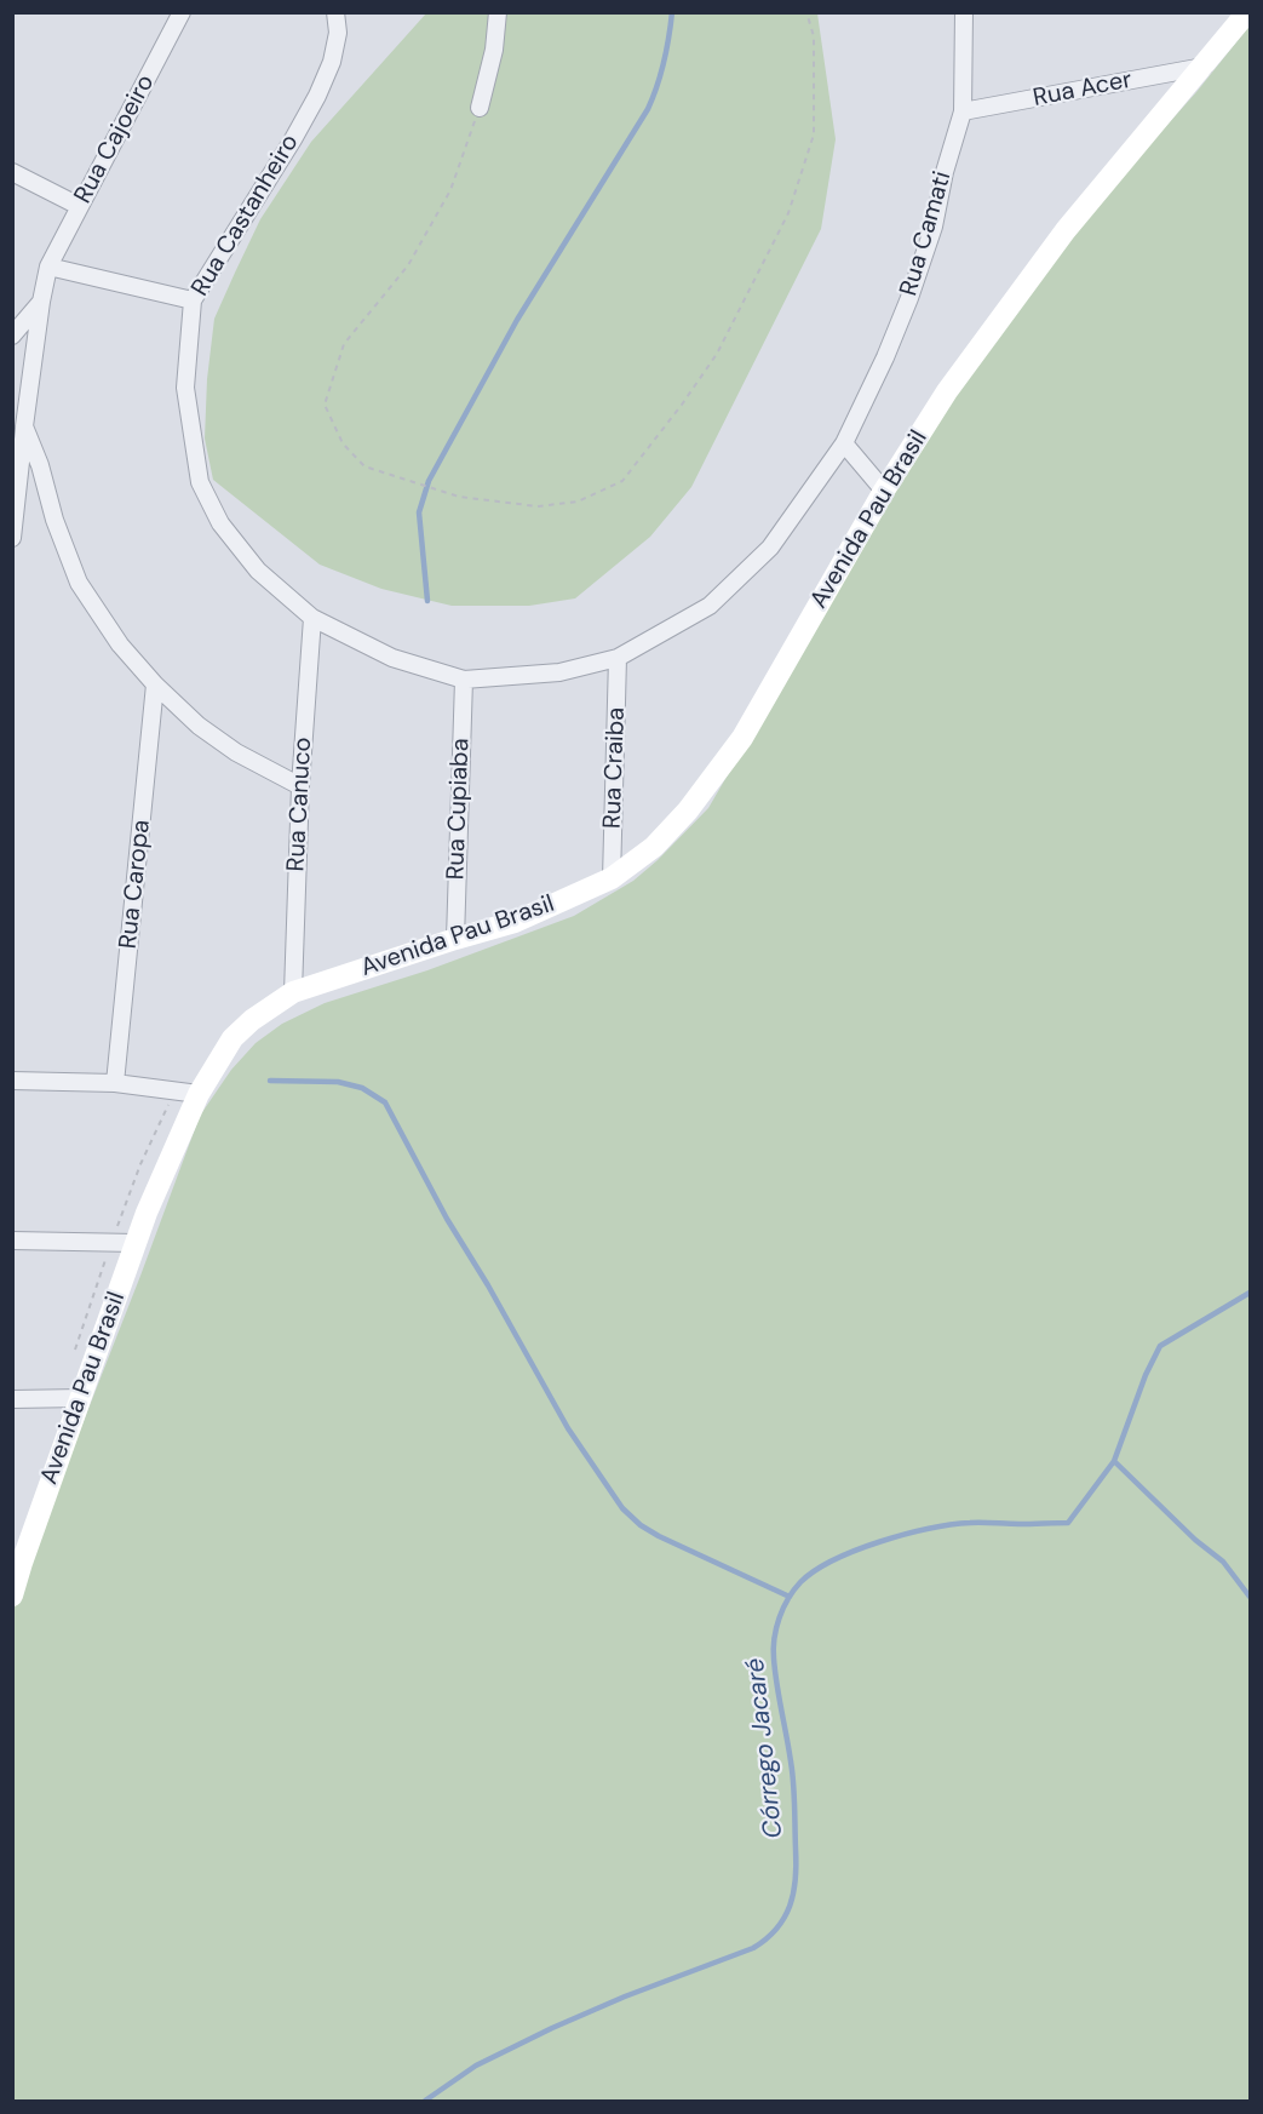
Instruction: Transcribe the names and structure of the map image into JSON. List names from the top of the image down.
{
  "streets": {
    "main road": ["Avenida Pau Brasil"],
    "street": [
      "Rua Acer",
      "Rua Cajoeiro",
      "Rua Castanheiro",
      "Rua Camati",
      "Rua Craiba",
      "Rua Canuco",
      "Rua Cupiaba",
      "Rua Caropa"
    ]
  },
  "crossings": [
    ["Rua Acer", "Rua Camati"],
    ["Rua Acer", "Avenida Pau Brasil"],
    ["Rua Castanheiro", "Rua Camati"],
    ["Rua Castanheiro", "Rua Craiba"],
    ["Rua Castanheiro", "Rua Canuco"],
    ["Rua Castanheiro", "Rua Cupiaba"],
    ["Avenida Pau Brasil", "Rua Craiba"],
    ["Avenida Pau Brasil", "Rua Canuco"],
    ["Avenida Pau Brasil", "Rua Cupiaba"]
  ],
  "water": ["Córrego Jacaré"]
}
